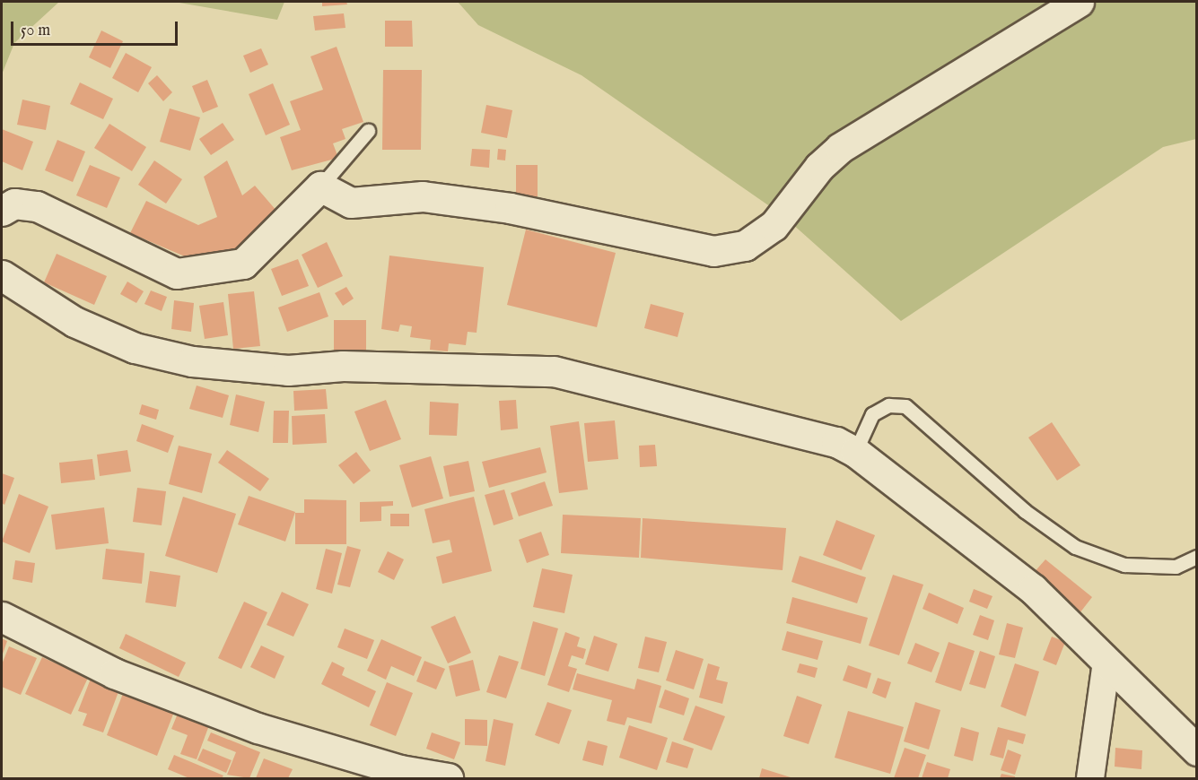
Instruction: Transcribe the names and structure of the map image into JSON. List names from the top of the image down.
{
  "scale_bar": "50 m"
}
